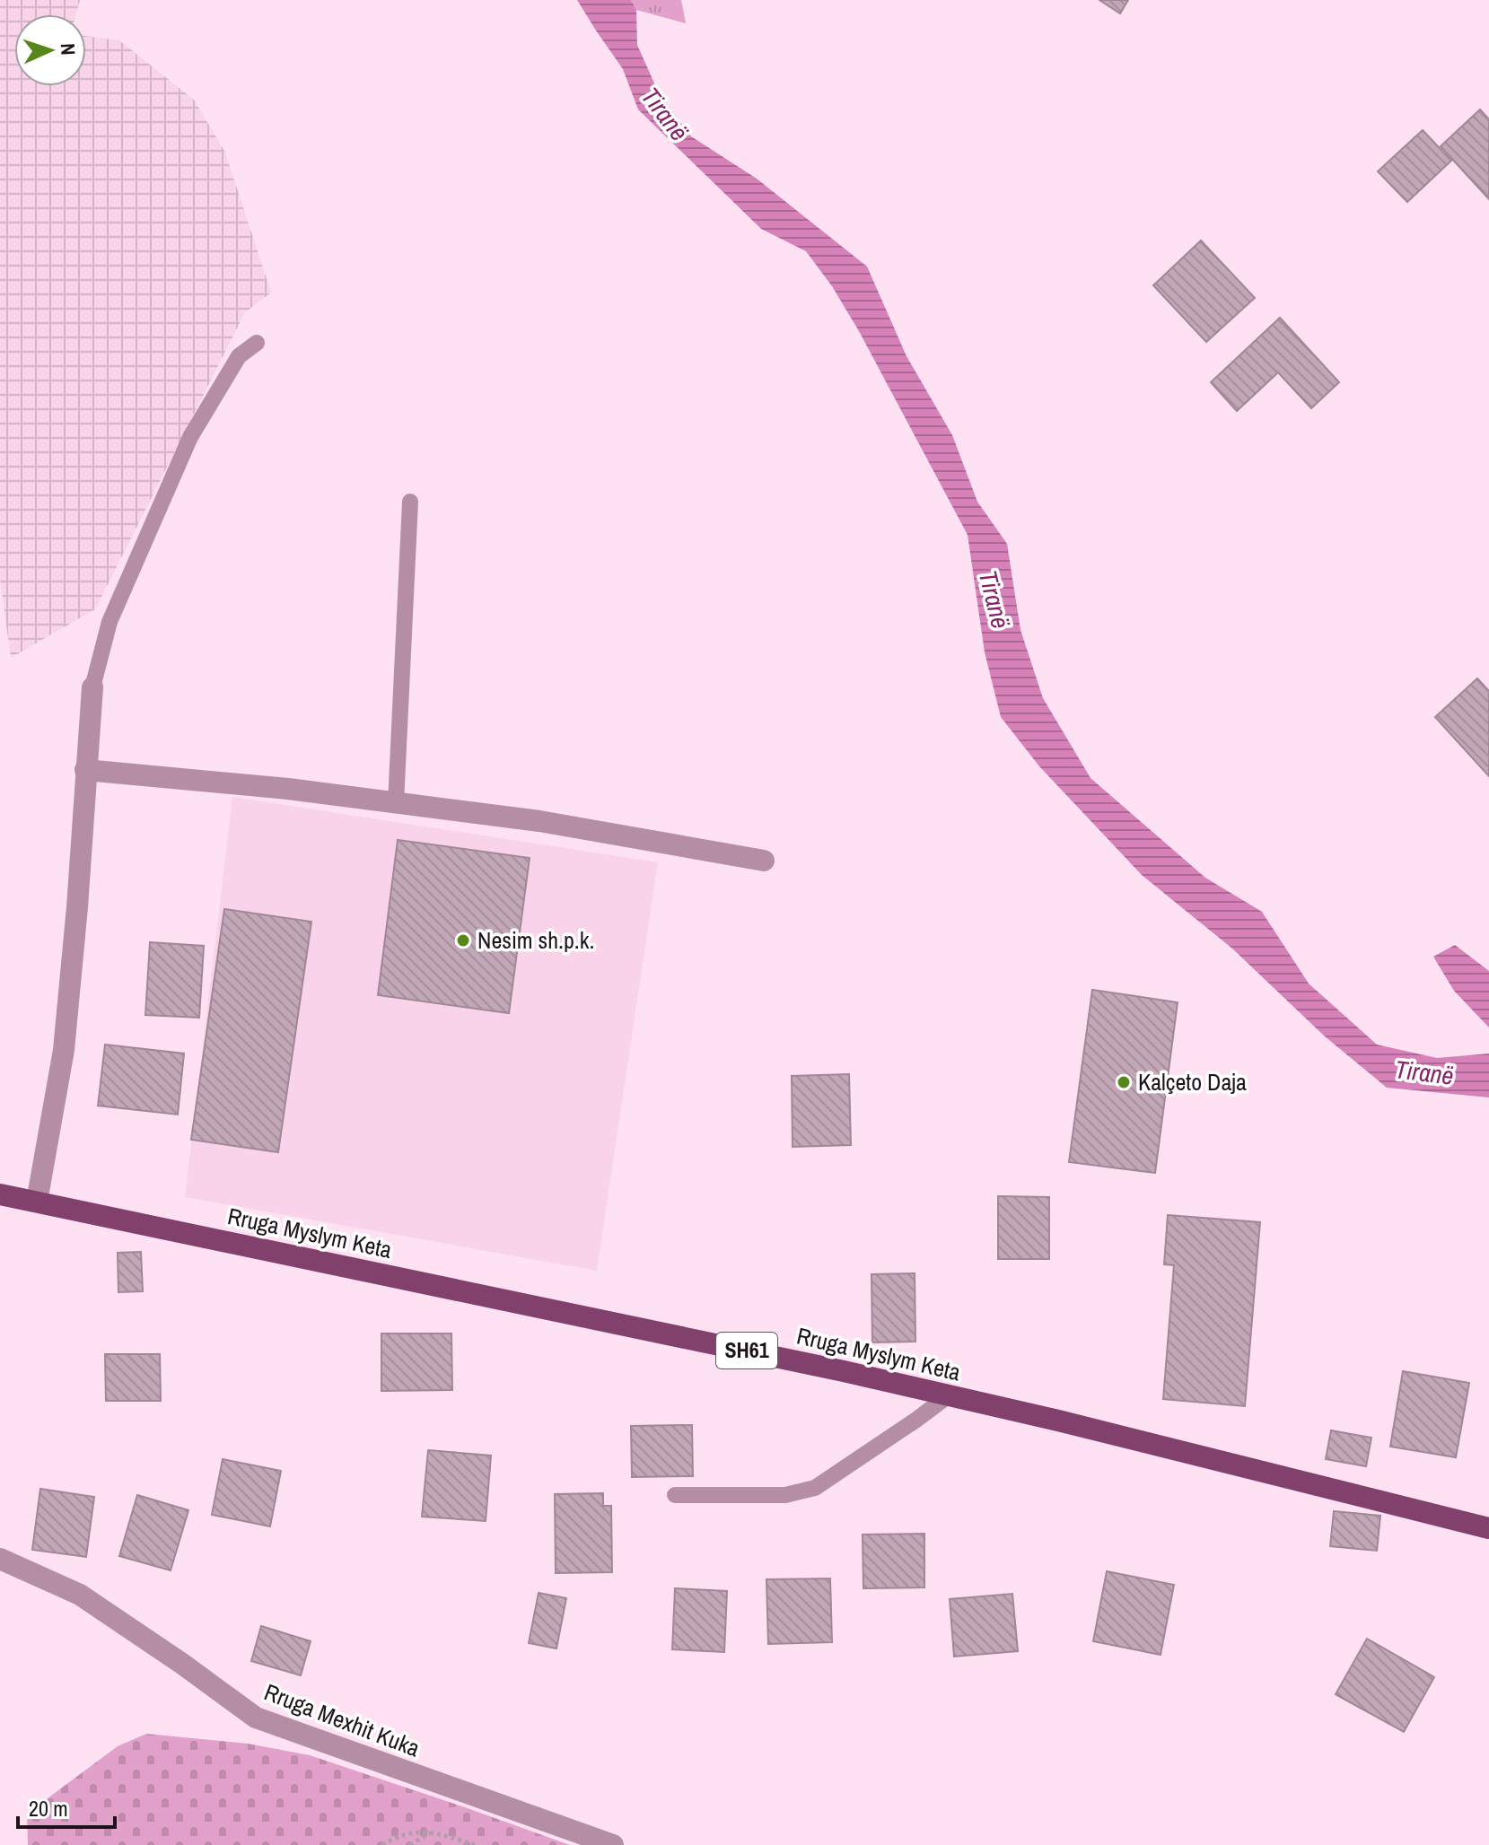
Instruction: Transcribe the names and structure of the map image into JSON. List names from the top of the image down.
{
  "streets": {
    "main road": ["Rruga Myslym Keta", "SH61"],
    "street": ["Rruga Mexhit Kuka"]
  },
  "water": ["Tiranë"],
  "places": ["Nesim sh.p.k.", "Kalçeto Daja"],
  "scale_bar": "20 m",
  "north": "right"
}
